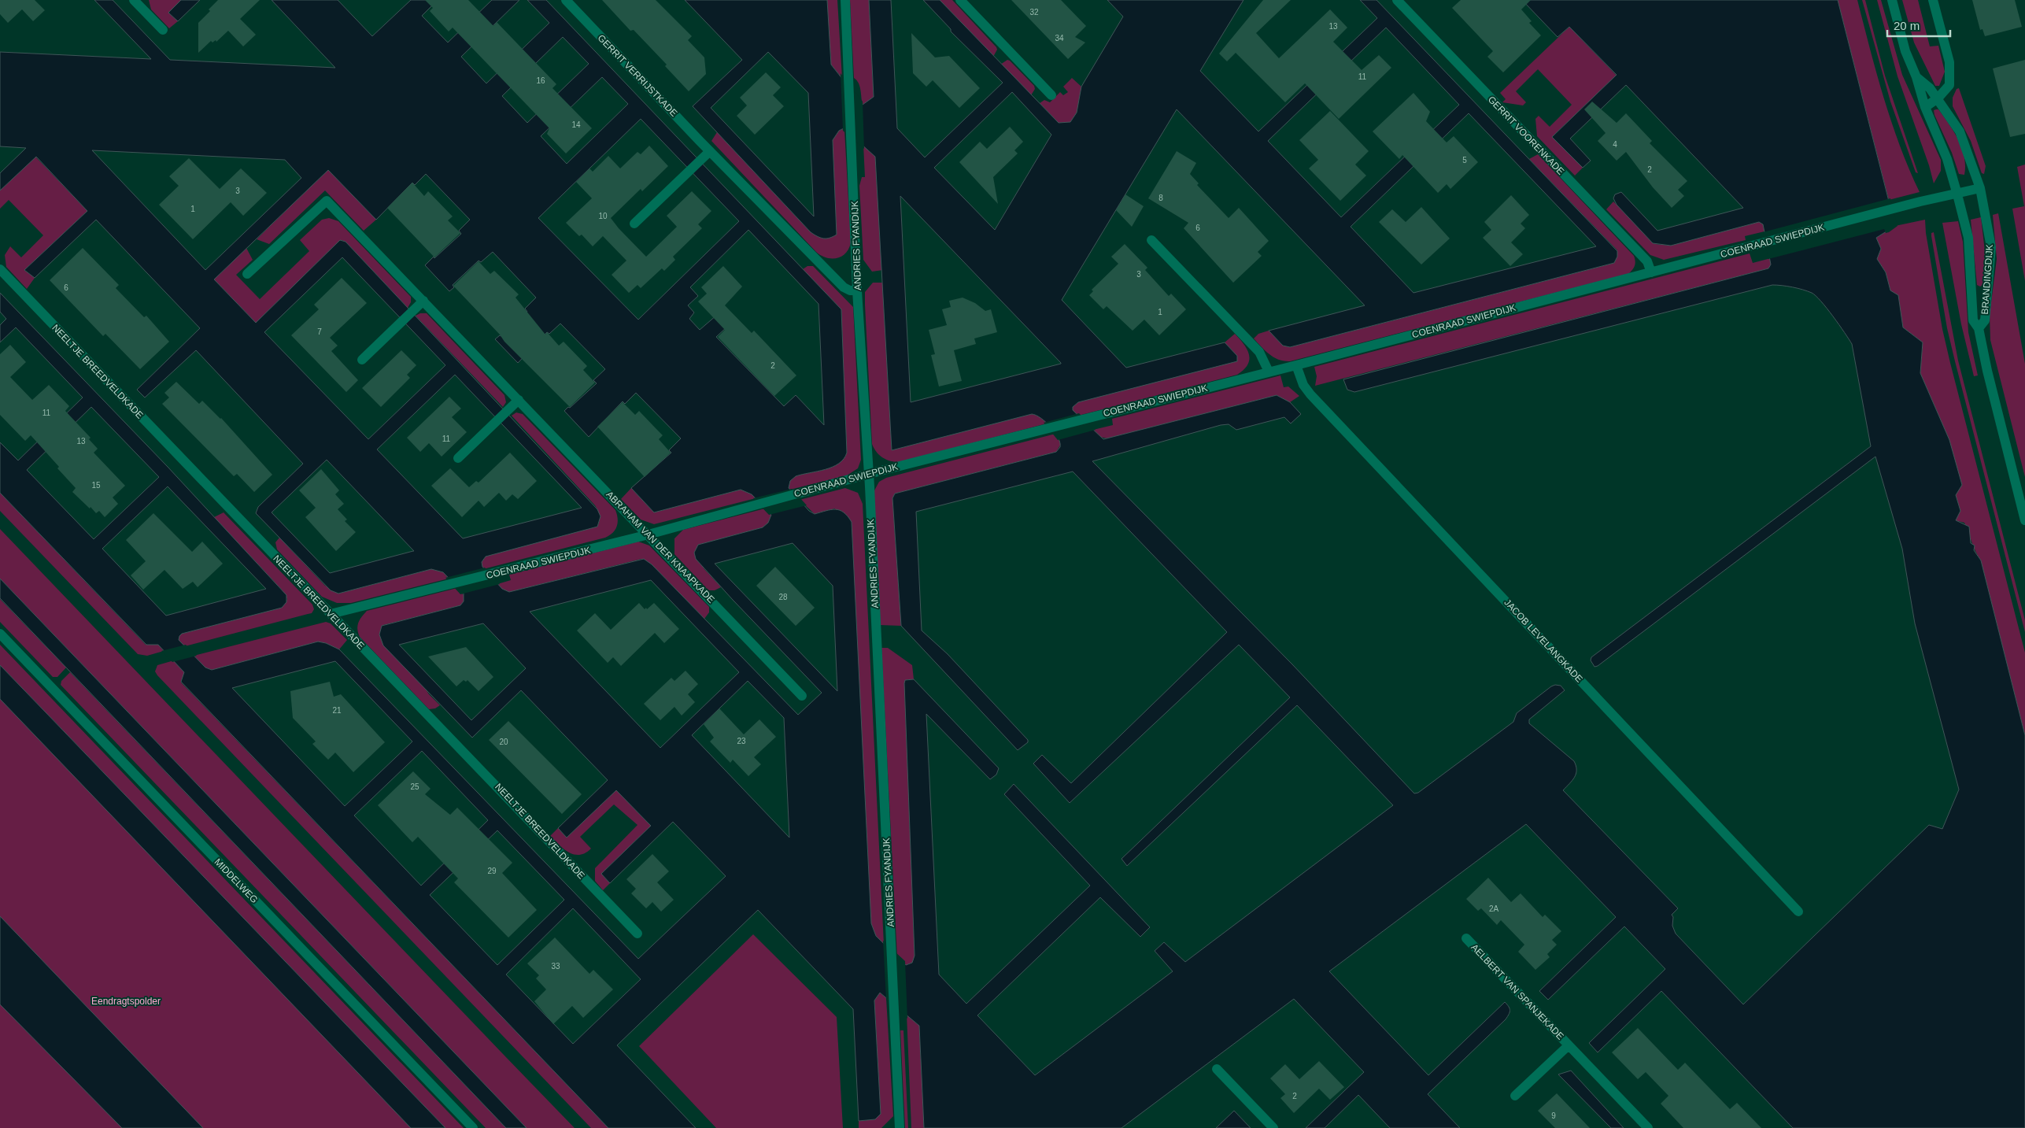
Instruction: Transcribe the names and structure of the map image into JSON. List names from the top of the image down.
{
  "streets": {
    "street": [
      "GERRIT VERRIJSTKADE",
      "GERRIT VOORENKADE",
      "COENRAAD SWIEPDIJK",
      "ANDRIES FYANDIJK",
      "BRANDINGDIJK",
      "NEELTJE BREEDVELDKADE",
      "ABRAHAM VAN DER KNAAPKADE",
      "JACOB LEVELANGKADE",
      "MIDDELWEG",
      "AELBERT VAN SPANJEKADE"
    ]
  },
  "crossings": [
    ["GERRIT VERRIJSTKADE", "ANDRIES FYANDIJK"],
    ["GERRIT VOORENKADE", "COENRAAD SWIEPDIJK"],
    ["COENRAAD SWIEPDIJK", "ANDRIES FYANDIJK"],
    ["COENRAAD SWIEPDIJK", "BRANDINGDIJK"],
    ["COENRAAD SWIEPDIJK", "NEELTJE BREEDVELDKADE"],
    ["COENRAAD SWIEPDIJK", "ABRAHAM VAN DER KNAAPKADE"],
    ["COENRAAD SWIEPDIJK", "JACOB LEVELANGKADE"]
  ],
  "parks": ["Eendragtspolder"],
  "house_numbers": [
    "32",
    "13",
    "34",
    "11",
    "16",
    "14",
    "4",
    "5",
    "2",
    "3",
    "8",
    "1",
    "10",
    "6",
    "3",
    "6",
    "1",
    "7",
    "2",
    "11",
    "11",
    "13",
    "15",
    "28",
    "21",
    "23",
    "20",
    "25",
    "29",
    "2A",
    "33",
    "2",
    "9"
  ],
  "scale_bar": "20 m"
}
